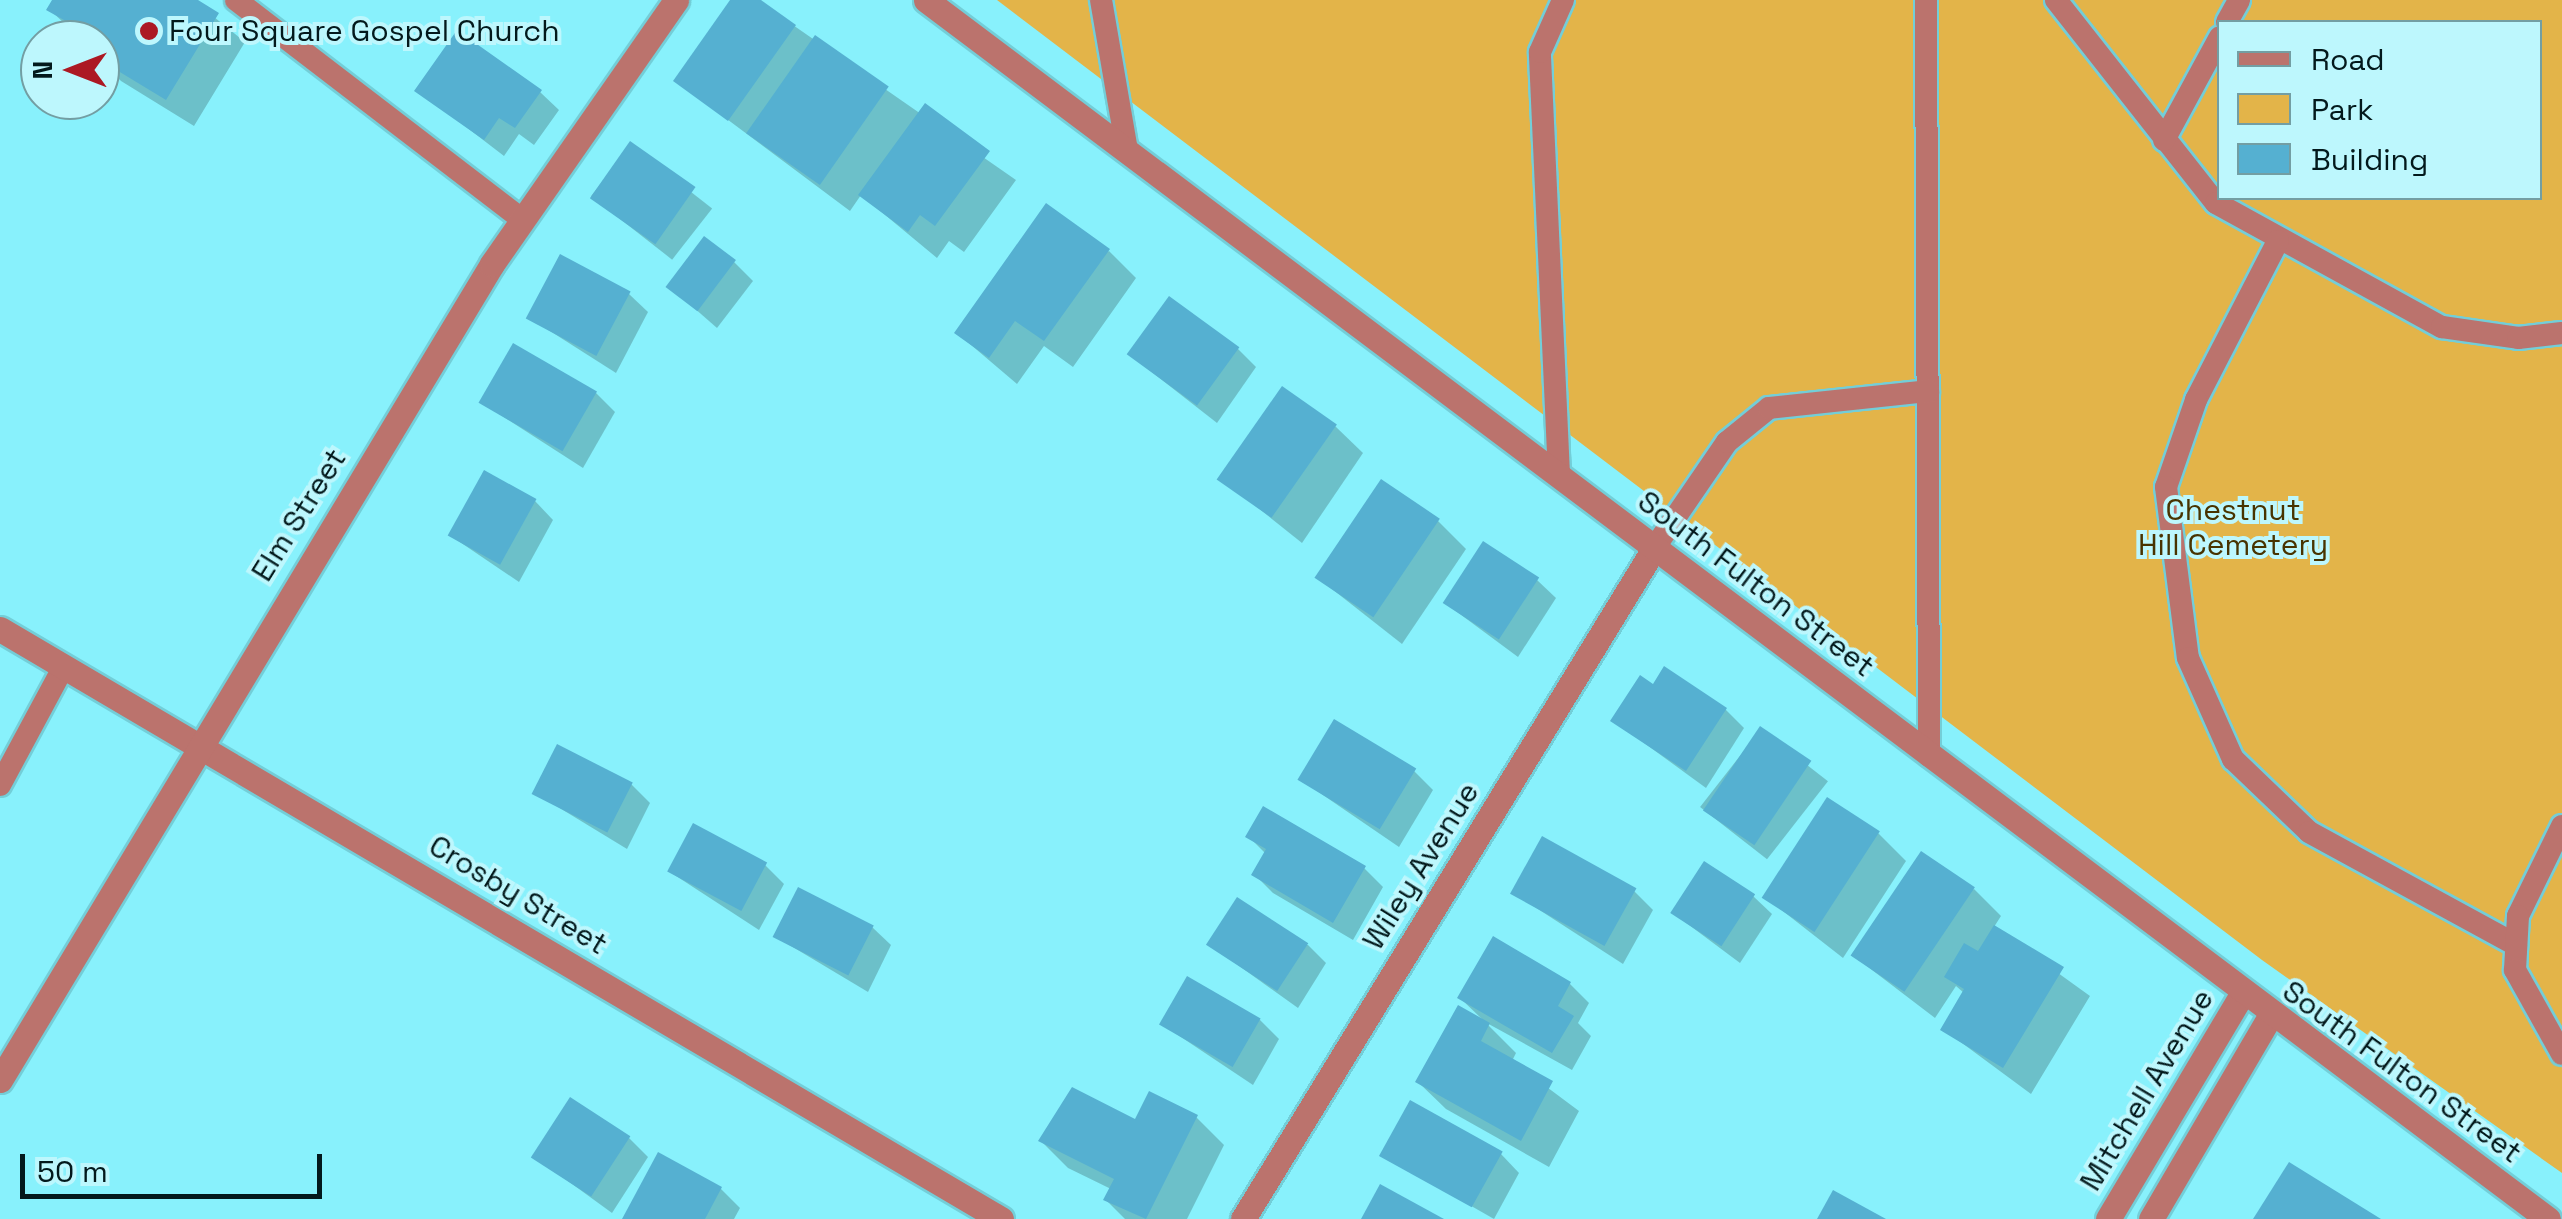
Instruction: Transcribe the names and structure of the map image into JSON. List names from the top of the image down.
{
  "streets": {
    "street": [
      "Elm Street",
      "South Fulton Street",
      "Wiley Avenue",
      "Crosby Street",
      "Mitchell Avenue"
    ]
  },
  "crossings": [
    ["Elm Street", "Crosby Street"],
    ["South Fulton Street", "Wiley Avenue"],
    ["South Fulton Street", "Mitchell Avenue"]
  ],
  "parks": ["Chestnut Hill Cemetery"],
  "places": ["Four Square Gospel Church"],
  "legend": ["Road", "Park", "Building"],
  "scale_bar": "50 m",
  "north": "left"
}
